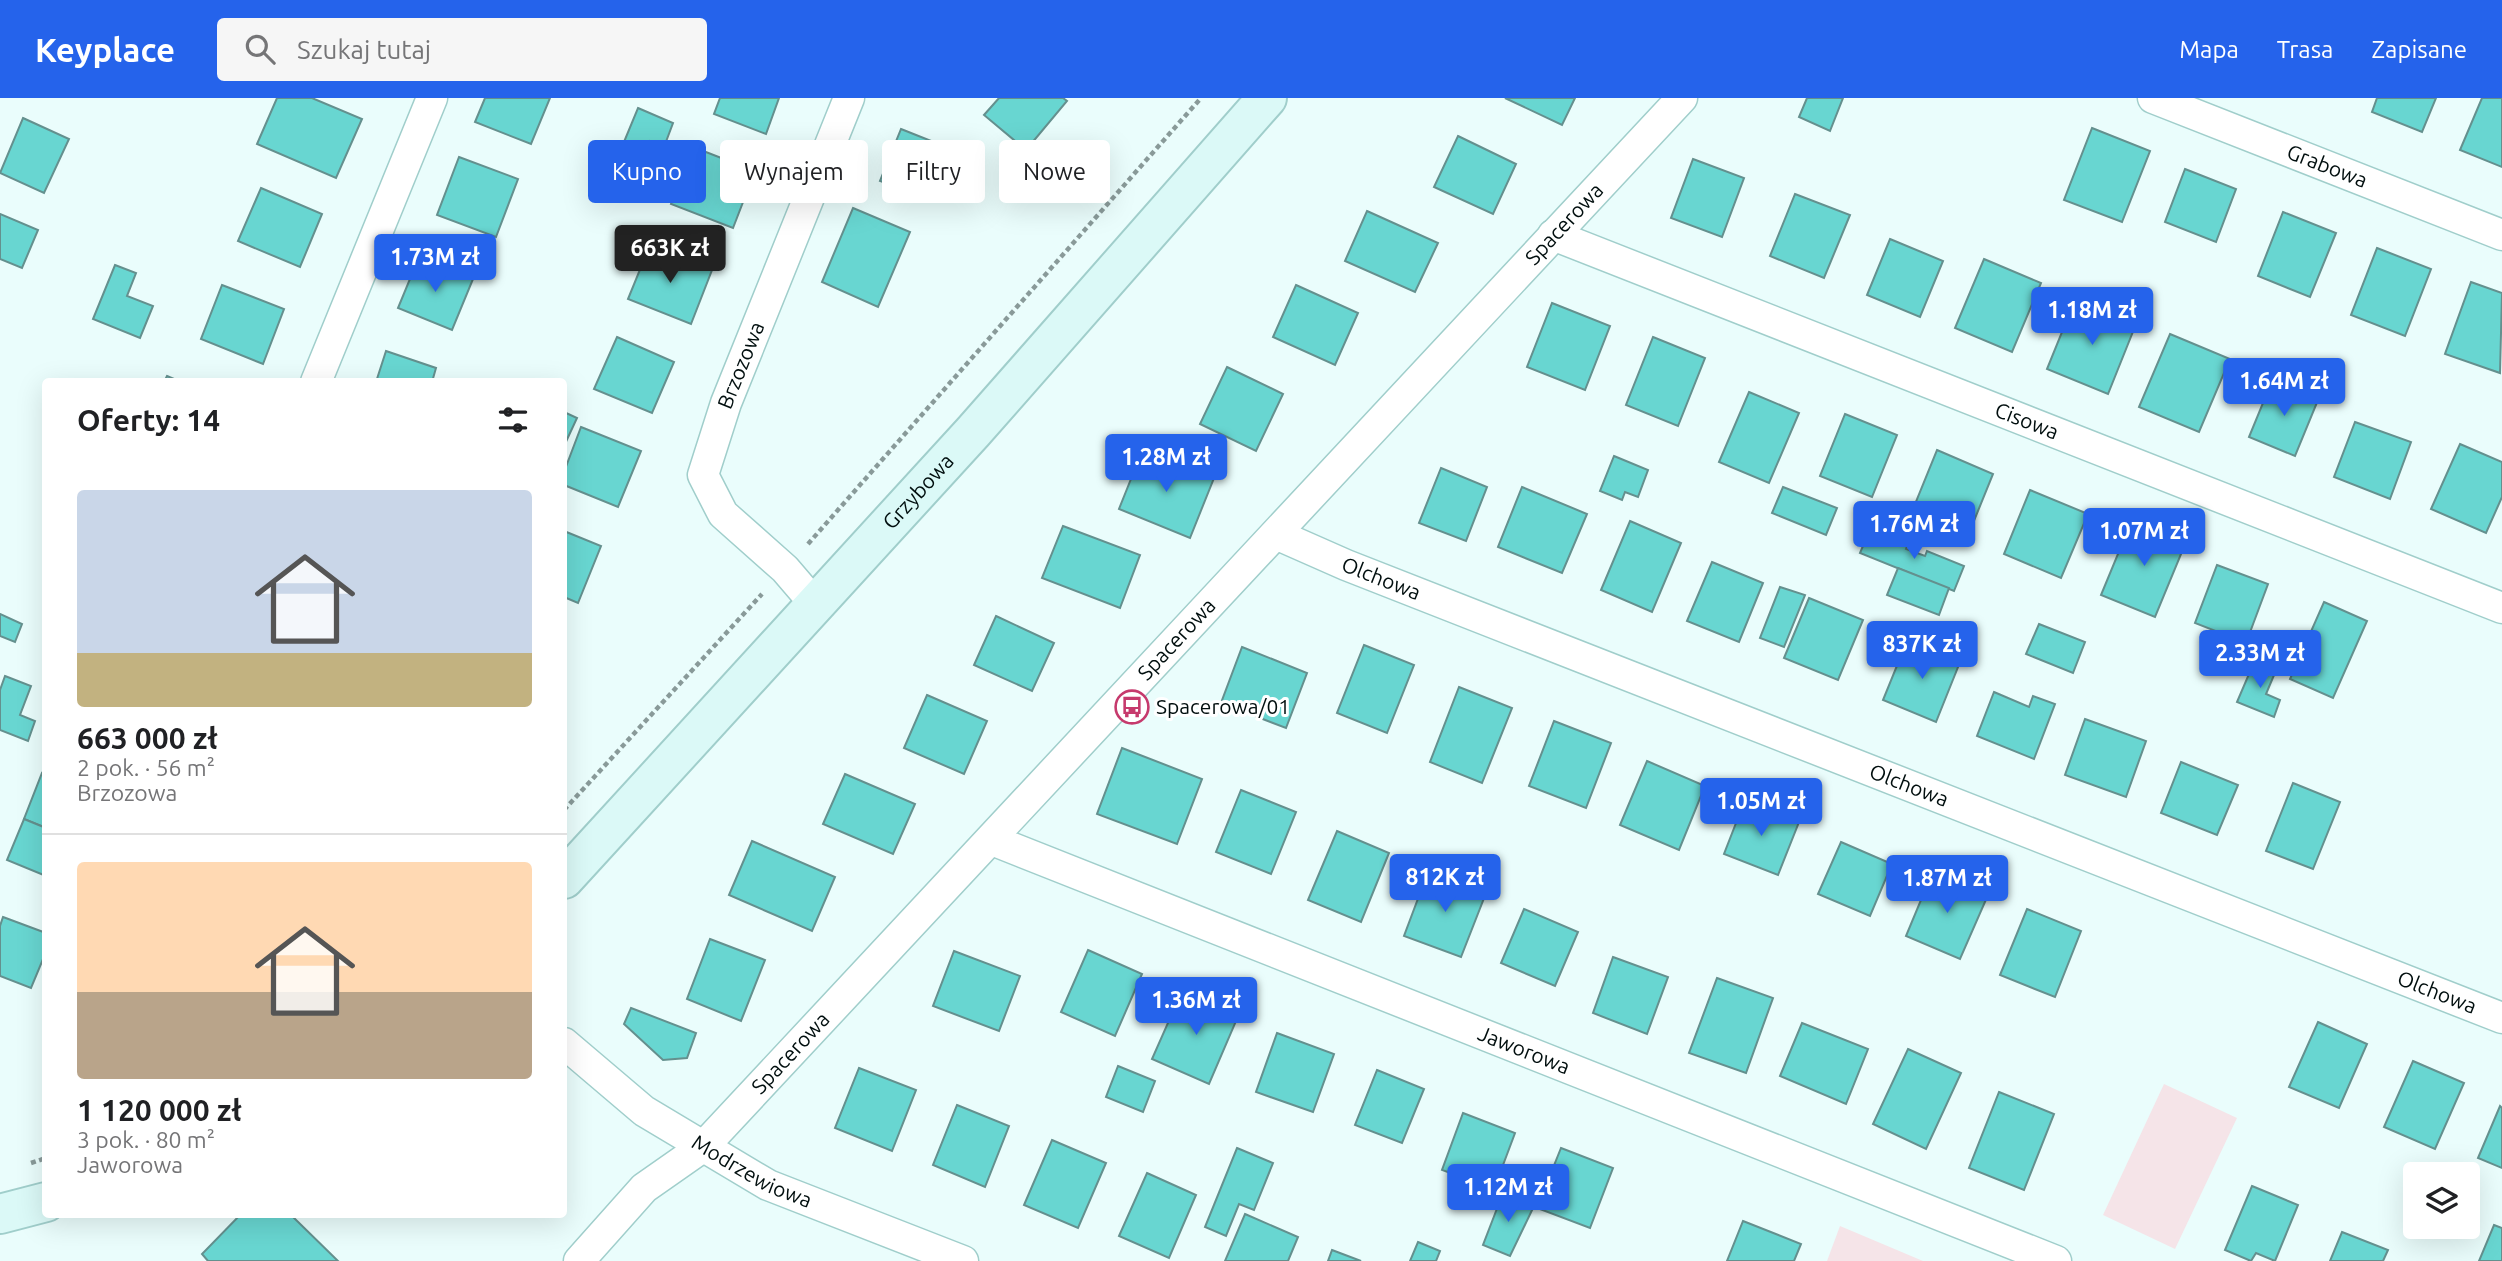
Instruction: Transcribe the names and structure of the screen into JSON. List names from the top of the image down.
{
  "streets": {
    "main road": ["Grzybowa"],
    "street": [
      "Grabowa",
      "Spacerowa",
      "Brzozowa",
      "Cisowa",
      "Olchowa",
      "Jaworowa",
      "Modrzewiowa"
    ]
  },
  "crossings": [
    ["Spacerowa", "Cisowa"],
    ["Spacerowa", "Olchowa"],
    ["Spacerowa", "Jaworowa"],
    ["Spacerowa", "Modrzewiowa"],
    ["Brzozowa", "Grzybowa"]
  ],
  "places": {
    "bus stop": ["Spacerowa/01"]
  },
  "page": {
    "header": "Keyplace",
    "search": "Szukaj tutaj",
    "nav": ["Mapa", "Trasa", "Zapisane"],
    "chip": [
      "Kupno",
      "Wynajem",
      "Filtry",
      "Nowe"
    ],
    "price": [
      "663K zł",
      "1.73M zł",
      "1.18M zł",
      "1.64M zł",
      "1.28M zł",
      "1.76M zł",
      "1.07M zł",
      "837K zł",
      "2.33M zł",
      "1.05M zł",
      "812K zł",
      "1.87M zł",
      "1.36M zł",
      "1.12M zł"
    ],
    "heading": "Oferty: 14",
    "list": [
      {
        "name": "663 000 zł",
        "note": "2 pok. · 56 m² · Brzozowa"
      },
      {
        "name": "1 120 000 zł",
        "note": "3 pok. · 80 m² · Jaworowa"
      }
    ]
  }
}
